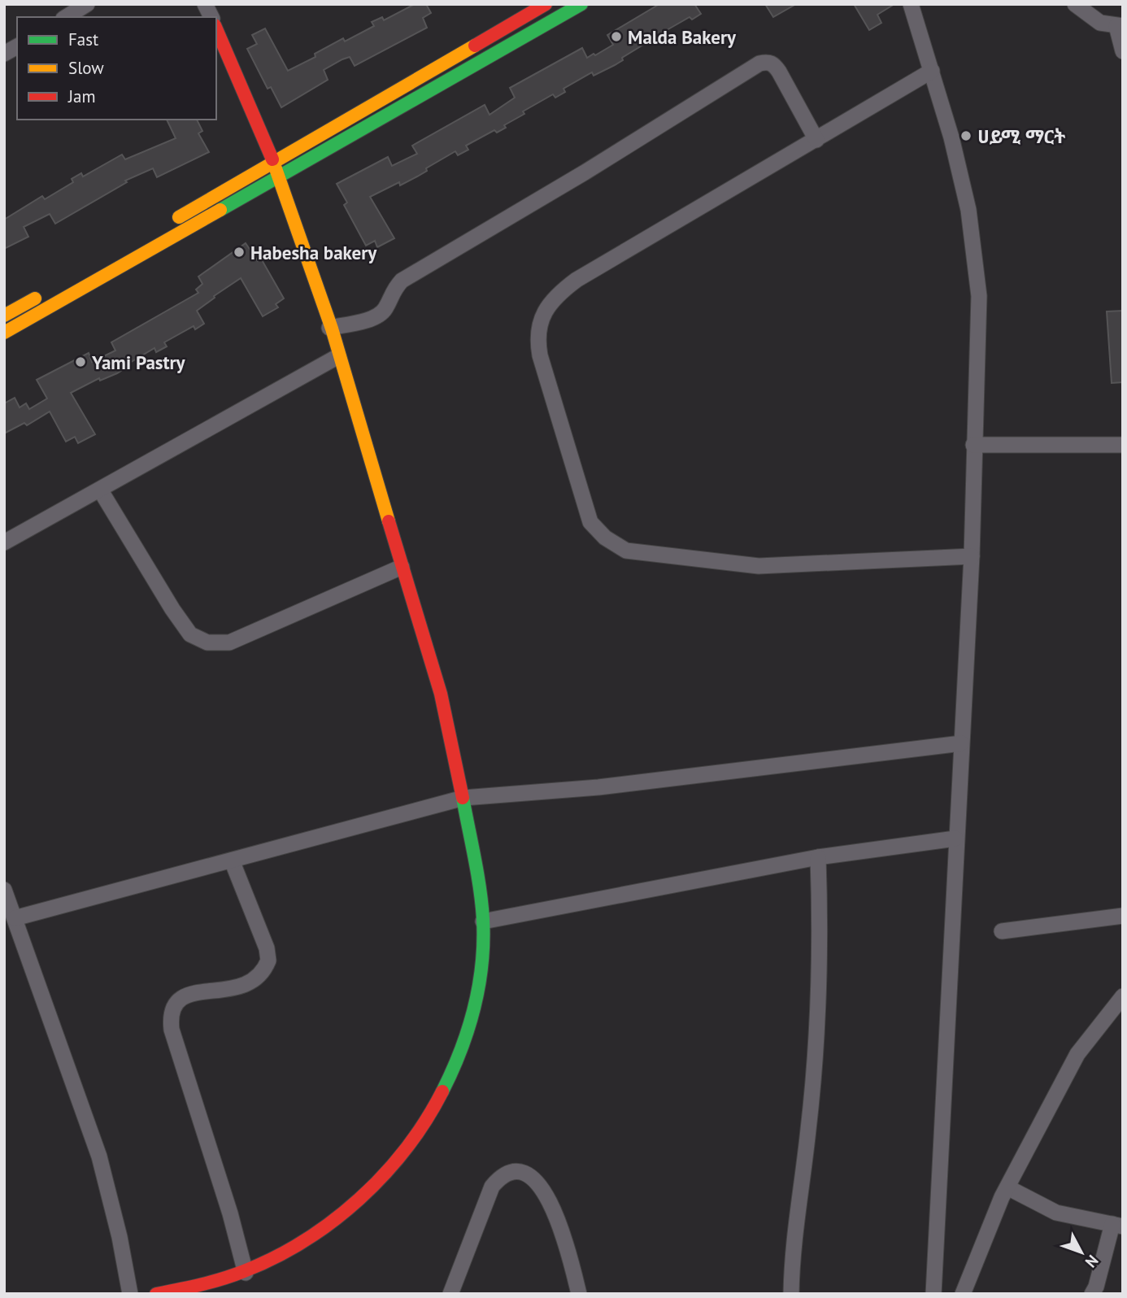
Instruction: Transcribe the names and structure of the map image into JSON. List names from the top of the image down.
{
  "places": [
    "Malda Bakery",
    "ሀይሚ ማርት",
    "Habesha bakery",
    "Yami Pastry"
  ],
  "legend": ["Fast", "Slow", "Jam"],
  "north": "bottom right"
}
